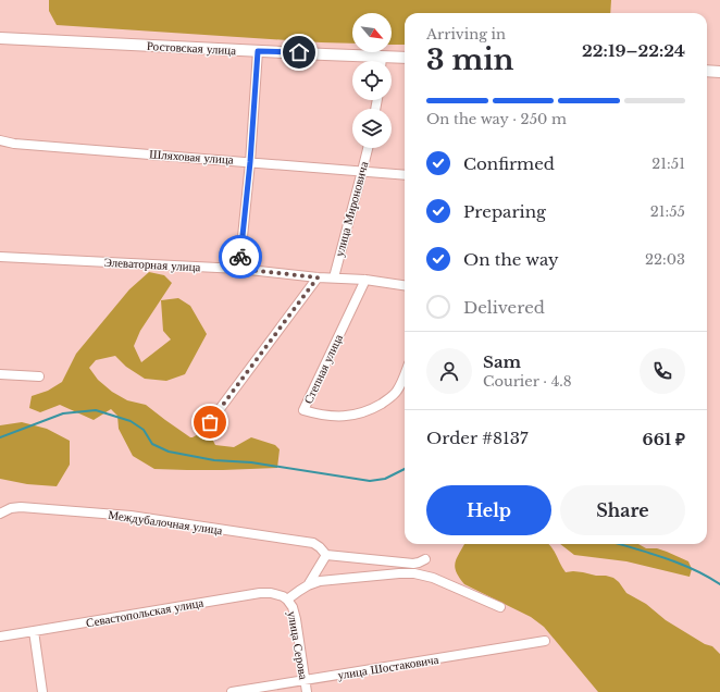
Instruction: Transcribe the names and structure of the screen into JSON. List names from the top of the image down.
{
  "streets": {
    "main road": ["Ростовская улица"],
    "street": [
      "Шляховая улица",
      "улица Мироновича",
      "Элеваторная улица",
      "Степная улица",
      "Междубалочная улица",
      "Севастопольская улица",
      "улица Серова",
      "улица Шостаковича"
    ]
  },
  "crossings": [
    ["Шляховая улица", "улица Мироновича"],
    ["улица Мироновича", "Элеваторная улица"],
    ["Элеваторная улица", "Степная улица"],
    ["Севастопольская улица", "улица Серова"],
    ["улица Серова", "улица Шостаковича"]
  ],
  "north": "bottom right",
  "page": {
    "heading": ["3 min", "Arriving in", "22:19–22:24"],
    "panel": [
      "Sam",
      "Courier · 4.8",
      "Order #8137",
      "661 ₽"
    ],
    "bar": "On the way · 250 m",
    "list": [
      ["Confirmed", "21:51"],
      ["Preparing", "21:55"],
      ["On the way", "22:03"],
      "Delivered"
    ],
    "buttons": ["Help", "Share"]
  }
}
